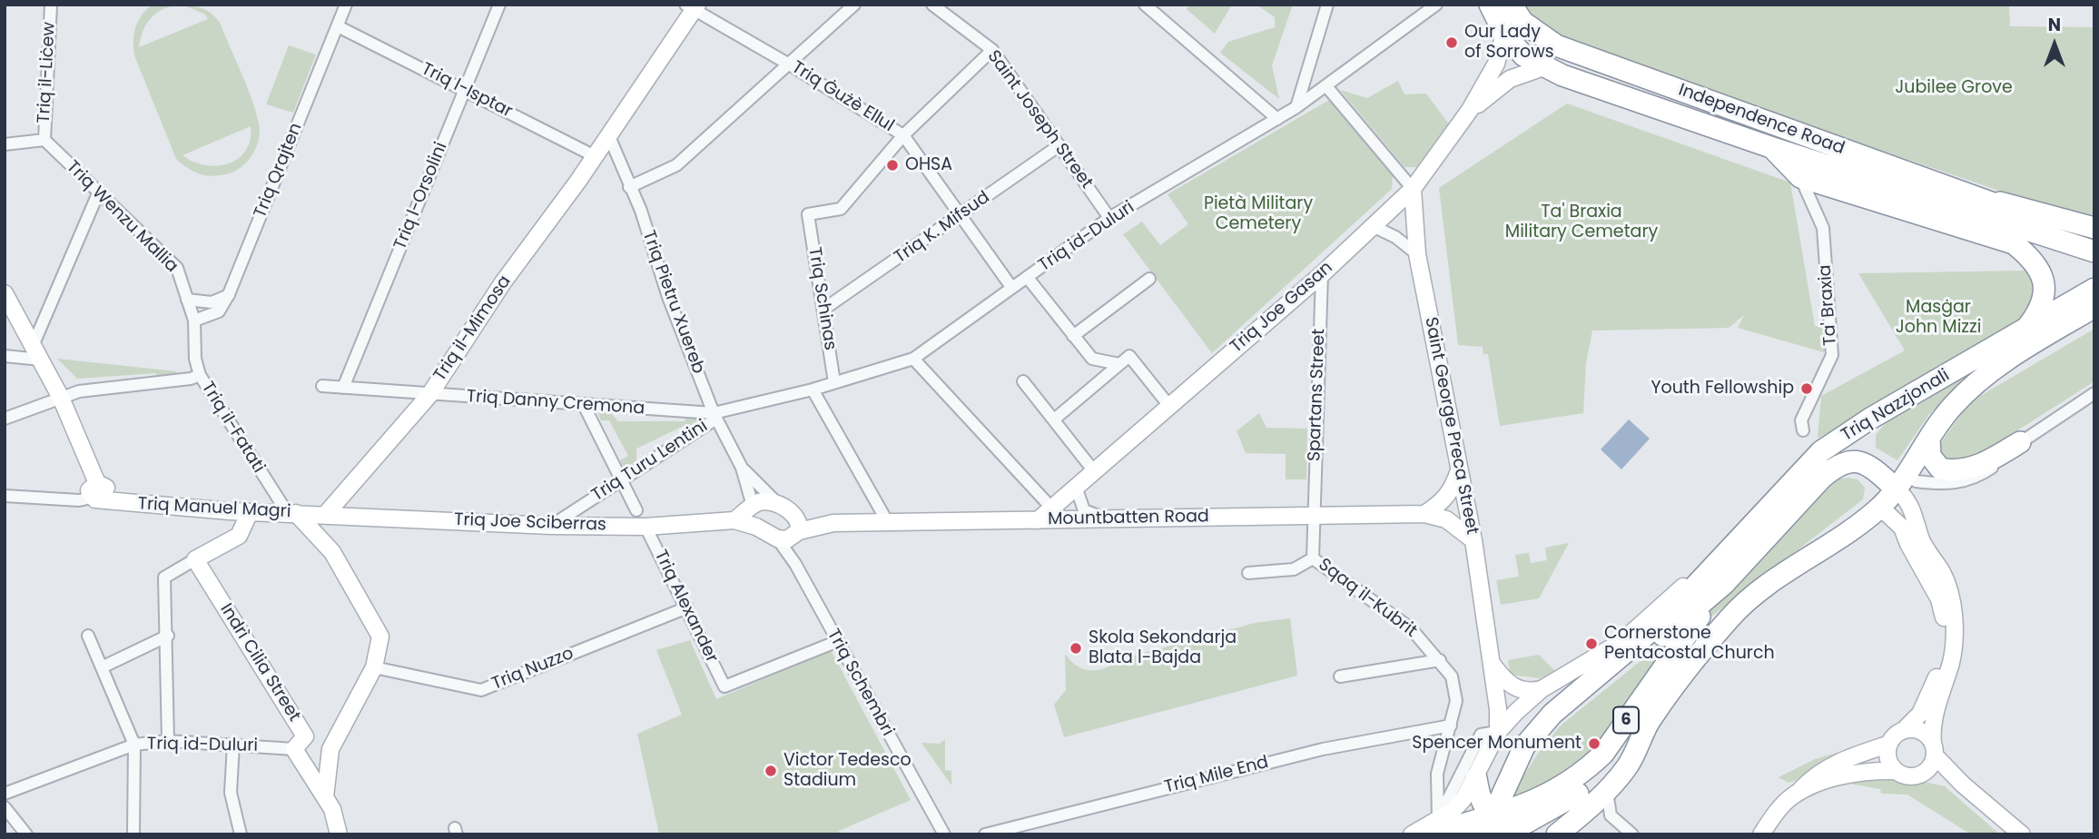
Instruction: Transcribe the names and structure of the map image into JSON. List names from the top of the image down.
{
  "streets": {
    "highway": ["Independence Road", "Triq Nazzjonali", "6"],
    "street": [
      "Triq il-Liċew",
      "Triq l-Isptar",
      "Triq Ġużè Ellul",
      "Saint Joseph Street",
      "Triq Qrajten",
      "Triq l-Orsolini",
      "Triq Wenzu Mallia",
      "Triq K. Mifsud",
      "Triq id-Duluri",
      "Triq Schinas",
      "Triq Pietru Xuereb",
      "Ta' Braxia",
      "Triq Joe Gasan",
      "Triq il-Mimosa",
      "Spartans Street",
      "Triq Danny Cremona",
      "Saint George Preca Street",
      "Triq il-Fatati",
      "Triq Turu Lentini",
      "Triq Manuel Magri",
      "Mountbatten Road",
      "Triq Joe Sciberras",
      "Sqaq il-Kubrit",
      "Triq Alexander",
      "Indrì Cilia Street",
      "Triq Nuzzo",
      "Triq Schembri",
      "Triq Mile End"
    ]
  },
  "crossings": [
    ["Triq il-Liċew", "Triq Wenzu Mallia"],
    ["Triq l-Isptar", "Triq Qrajten"],
    ["Triq l-Isptar", "Triq l-Orsolini"],
    ["Triq l-Isptar", "Triq il-Mimosa"],
    ["Triq Ġużè Ellul", "Triq K. Mifsud"],
    ["Triq Ġużè Ellul", "Triq id-Duluri"],
    ["Triq Ġużè Ellul", "Triq Schinas"],
    ["Triq Ġużè Ellul", "Triq il-Mimosa"],
    ["Saint Joseph Street", "Triq K. Mifsud"],
    ["Saint Joseph Street", "Triq id-Duluri"],
    ["Independence Road", "Triq Joe Gasan"],
    ["Triq Qrajten", "Triq Wenzu Mallia"],
    ["Triq l-Orsolini", "Triq Danny Cremona"],
    ["Triq Wenzu Mallia", "Triq il-Fatati"],
    ["Triq K. Mifsud", "Triq Schinas"],
    ["Triq id-Duluri", "Triq Schinas"],
    ["Triq id-Duluri", "Triq Pietru Xuereb"],
    ["Triq id-Duluri", "Triq Danny Cremona"],
    ["Triq id-Duluri", "Triq Turu Lentini"],
    ["Triq id-Duluri", "Indrì Cilia Street"],
    ["Triq Pietru Xuereb", "Triq il-Mimosa"],
    ["Triq Pietru Xuereb", "Triq Danny Cremona"],
    ["Triq Pietru Xuereb", "Triq Turu Lentini"],
    ["Triq Joe Gasan", "Spartans Street"],
    ["Triq Joe Gasan", "Saint George Preca Street"],
    ["Triq Joe Gasan", "Mountbatten Road"],
    ["Triq il-Mimosa", "Triq Danny Cremona"],
    ["Triq il-Mimosa", "Triq Manuel Magri"],
    ["Triq il-Mimosa", "Triq Joe Sciberras"],
    ["Spartans Street", "Mountbatten Road"],
    ["Spartans Street", "Sqaq il-Kubrit"],
    ["Triq Danny Cremona", "Triq Turu Lentini"],
    ["Triq Nazzjonali", "6"],
    ["Saint George Preca Street", "Mountbatten Road"],
    ["Saint George Preca Street", "6"],
    ["Triq il-Fatati", "Triq Manuel Magri"],
    ["Triq Turu Lentini", "Triq Joe Sciberras"],
    ["Triq Manuel Magri", "Triq Joe Sciberras"],
    ["Mountbatten Road", "Sqaq il-Kubrit"],
    ["Mountbatten Road", "Triq Schembri"],
    ["Triq Joe Sciberras", "Triq Alexander"],
    ["Sqaq il-Kubrit", "6"],
    ["Sqaq il-Kubrit", "Triq Mile End"],
    ["Triq Alexander", "Triq Nuzzo"],
    ["Triq Alexander", "Triq Schembri"]
  ],
  "parks": [
    "Jubilee Grove",
    "Pietà Military Cemetery",
    "Ta' Braxia Military Cemetary",
    "Masġar John Mizzi"
  ],
  "places": [
    "Our Lady of Sorrows",
    "OHSA",
    "Youth Fellowship",
    "Cornerstone Pentacostal Church",
    "Skola Sekondarja Blata l-Bajda",
    "Spencer Monument",
    "Victor Tedesco Stadium"
  ],
  "north": "top"
}
